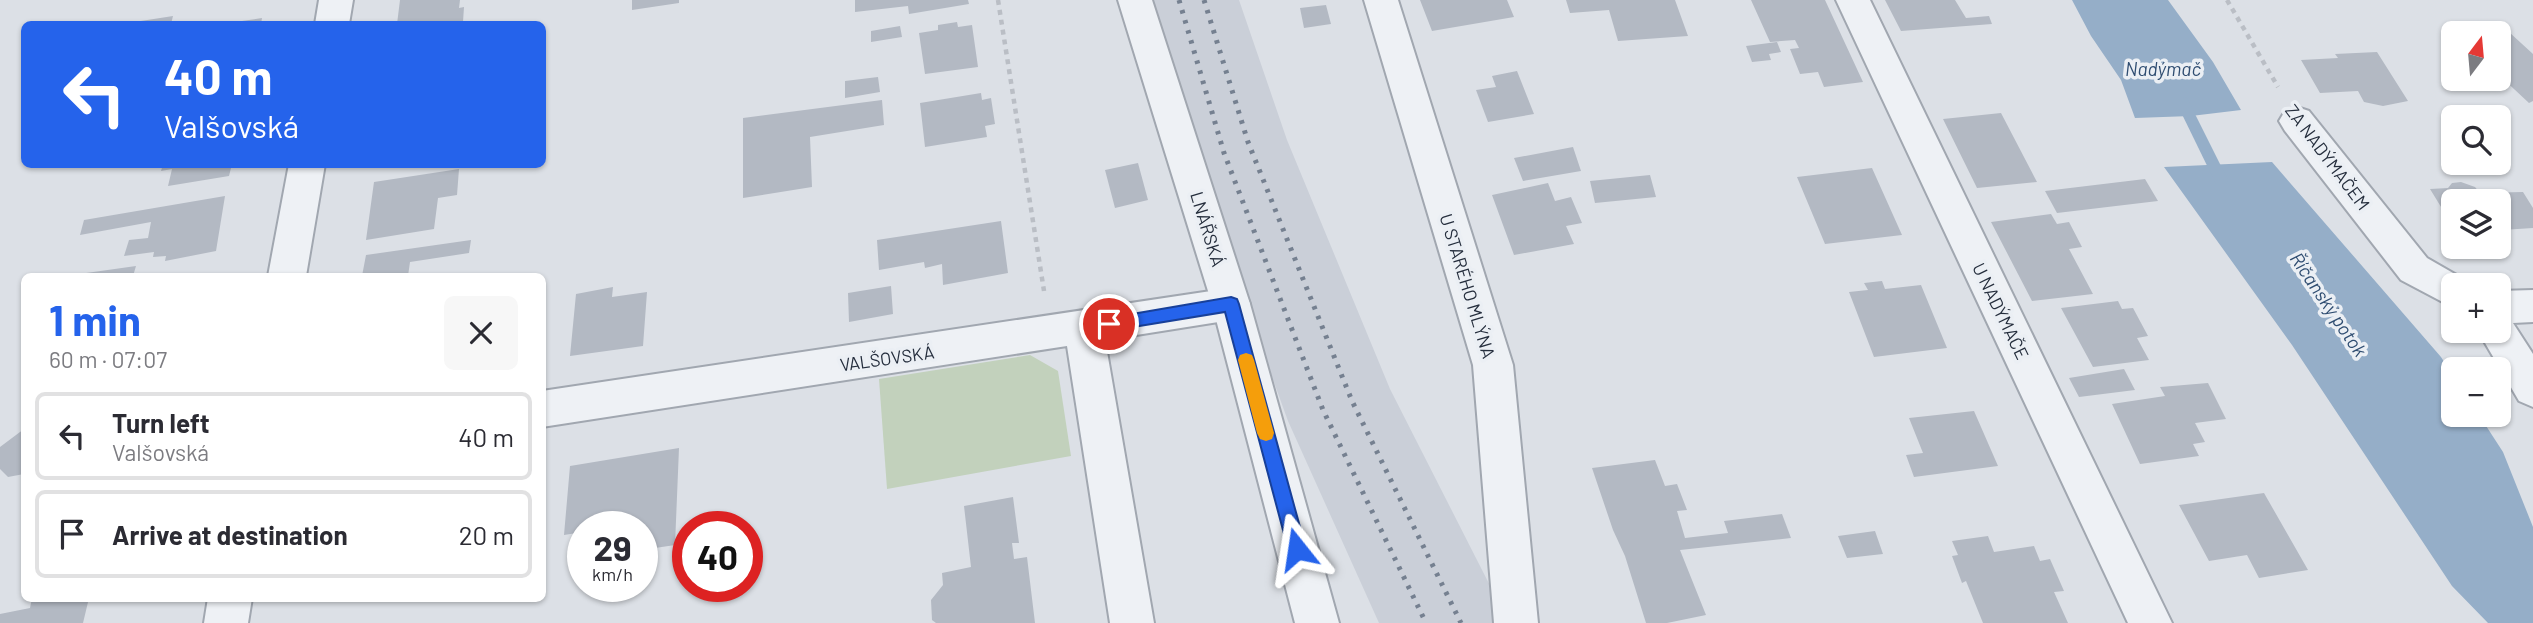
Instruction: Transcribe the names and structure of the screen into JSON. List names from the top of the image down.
{
  "streets": {
    "street": [
      "ZA NADÝMAČEM",
      "LNÁŘSKÁ",
      "U STARÉHO MLÝNA",
      "U NADÝMAČE",
      "VALŠOVSKÁ"
    ]
  },
  "crossings": [
    ["LNÁŘSKÁ", "VALŠOVSKÁ"]
  ],
  "water": ["Nadýmač", "Říčanský potok"],
  "north": "top",
  "page": {
    "map_buttons": ["+", "−"],
    "turn": ["40 m", "Valšovská"],
    "heading": ["1 min", "60 m · 07:07"],
    "list": [
      {
        "name": "Turn left",
        "note": "Valšovská",
        "value": "40 m"
      },
      {
        "name": "Arrive at destination",
        "value": "20 m"
      }
    ],
    "speed": "29 km/h",
    "limit": "40"
  }
}
